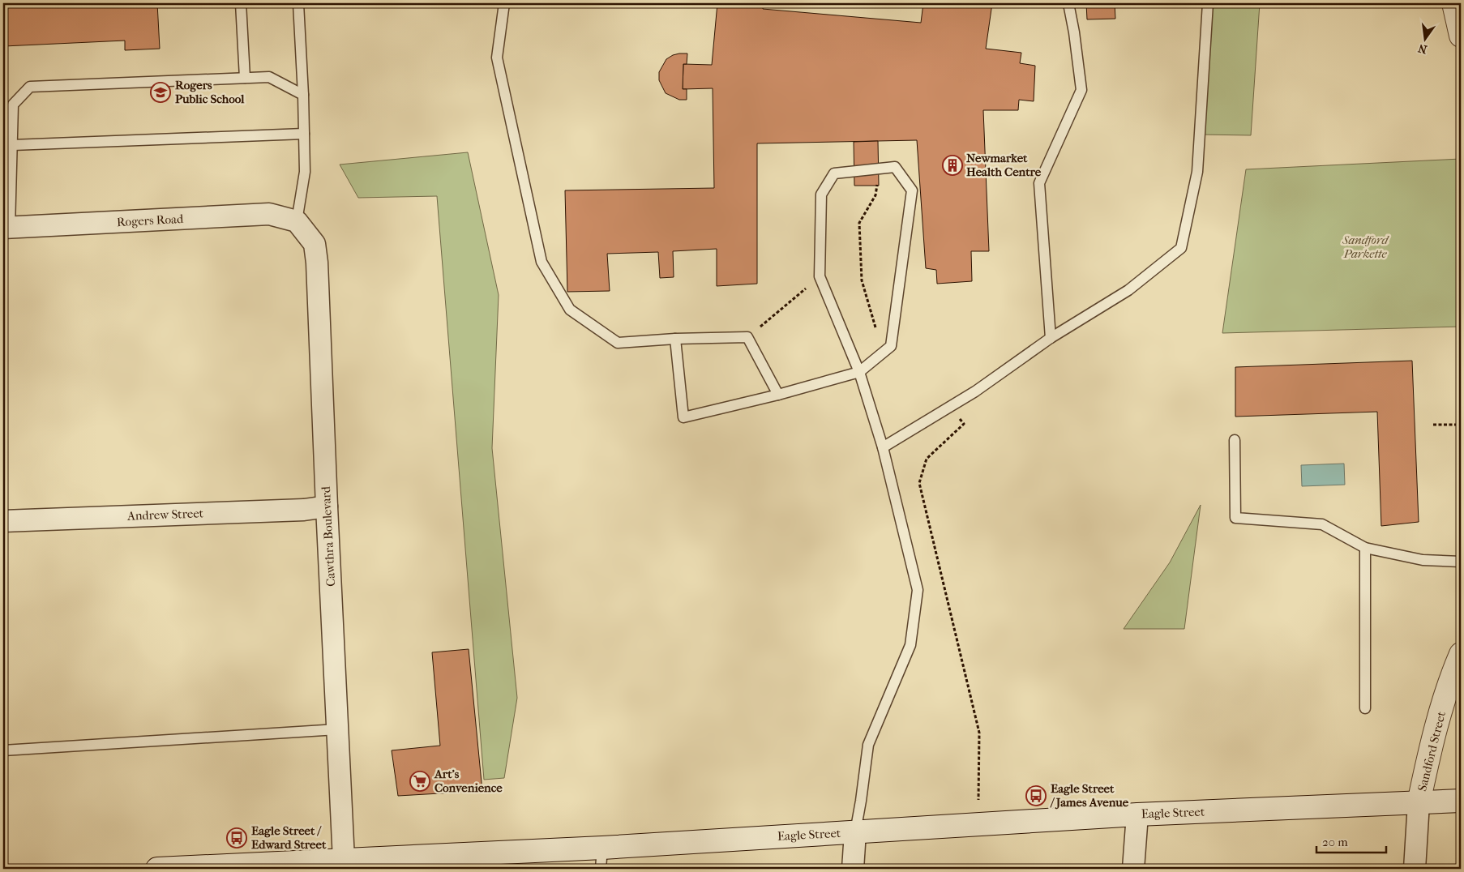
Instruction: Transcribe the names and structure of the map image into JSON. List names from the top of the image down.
{
  "streets": {
    "main road": ["Sandford Street", "Eagle Street"],
    "street": ["Rogers Road", "Andrew Street", "Cawthra Boulevard"]
  },
  "crossings": [
    ["Rogers Road", "Cawthra Boulevard"],
    ["Andrew Street", "Cawthra Boulevard"],
    ["Cawthra Boulevard", "Eagle Street"],
    ["Sandford Street", "Eagle Street"]
  ],
  "parks": ["Sandford Parkette"],
  "places": {
    "school or university": ["Rogers Public School"],
    "building": ["Newmarket Health Centre"],
    "supermarket": ["Art's Convenience"],
    "bus stop": ["Eagle Street / James Avenue", "Eagle Street / Edward Street"]
  },
  "scale_bar": "20 m",
  "north": "bottom"
}
